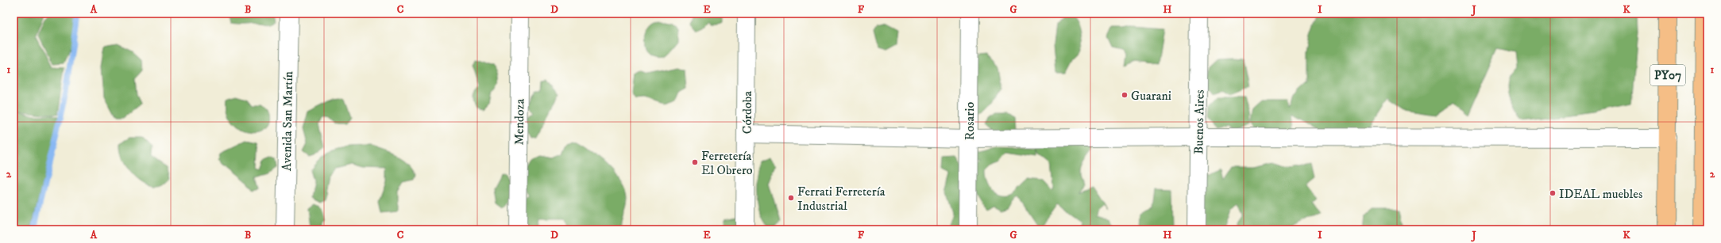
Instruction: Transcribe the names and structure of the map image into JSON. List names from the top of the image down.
{
  "streets": {
    "highway": ["PY07"],
    "street": [
      "Córdoba",
      "Avenida San Martín",
      "Rosario",
      "Mendoza",
      "Buenos Aires"
    ]
  },
  "places": [
    "Guarani",
    "Ferretería El Obrero",
    "IDEAL muebles",
    "Ferrati Ferretería Industrial"
  ],
  "grid": {
    "columns": [
      "A",
      "B",
      "C",
      "D",
      "E",
      "F",
      "G",
      "H",
      "I",
      "J",
      "K"
    ],
    "rows": ["1", "2"]
  }
}
